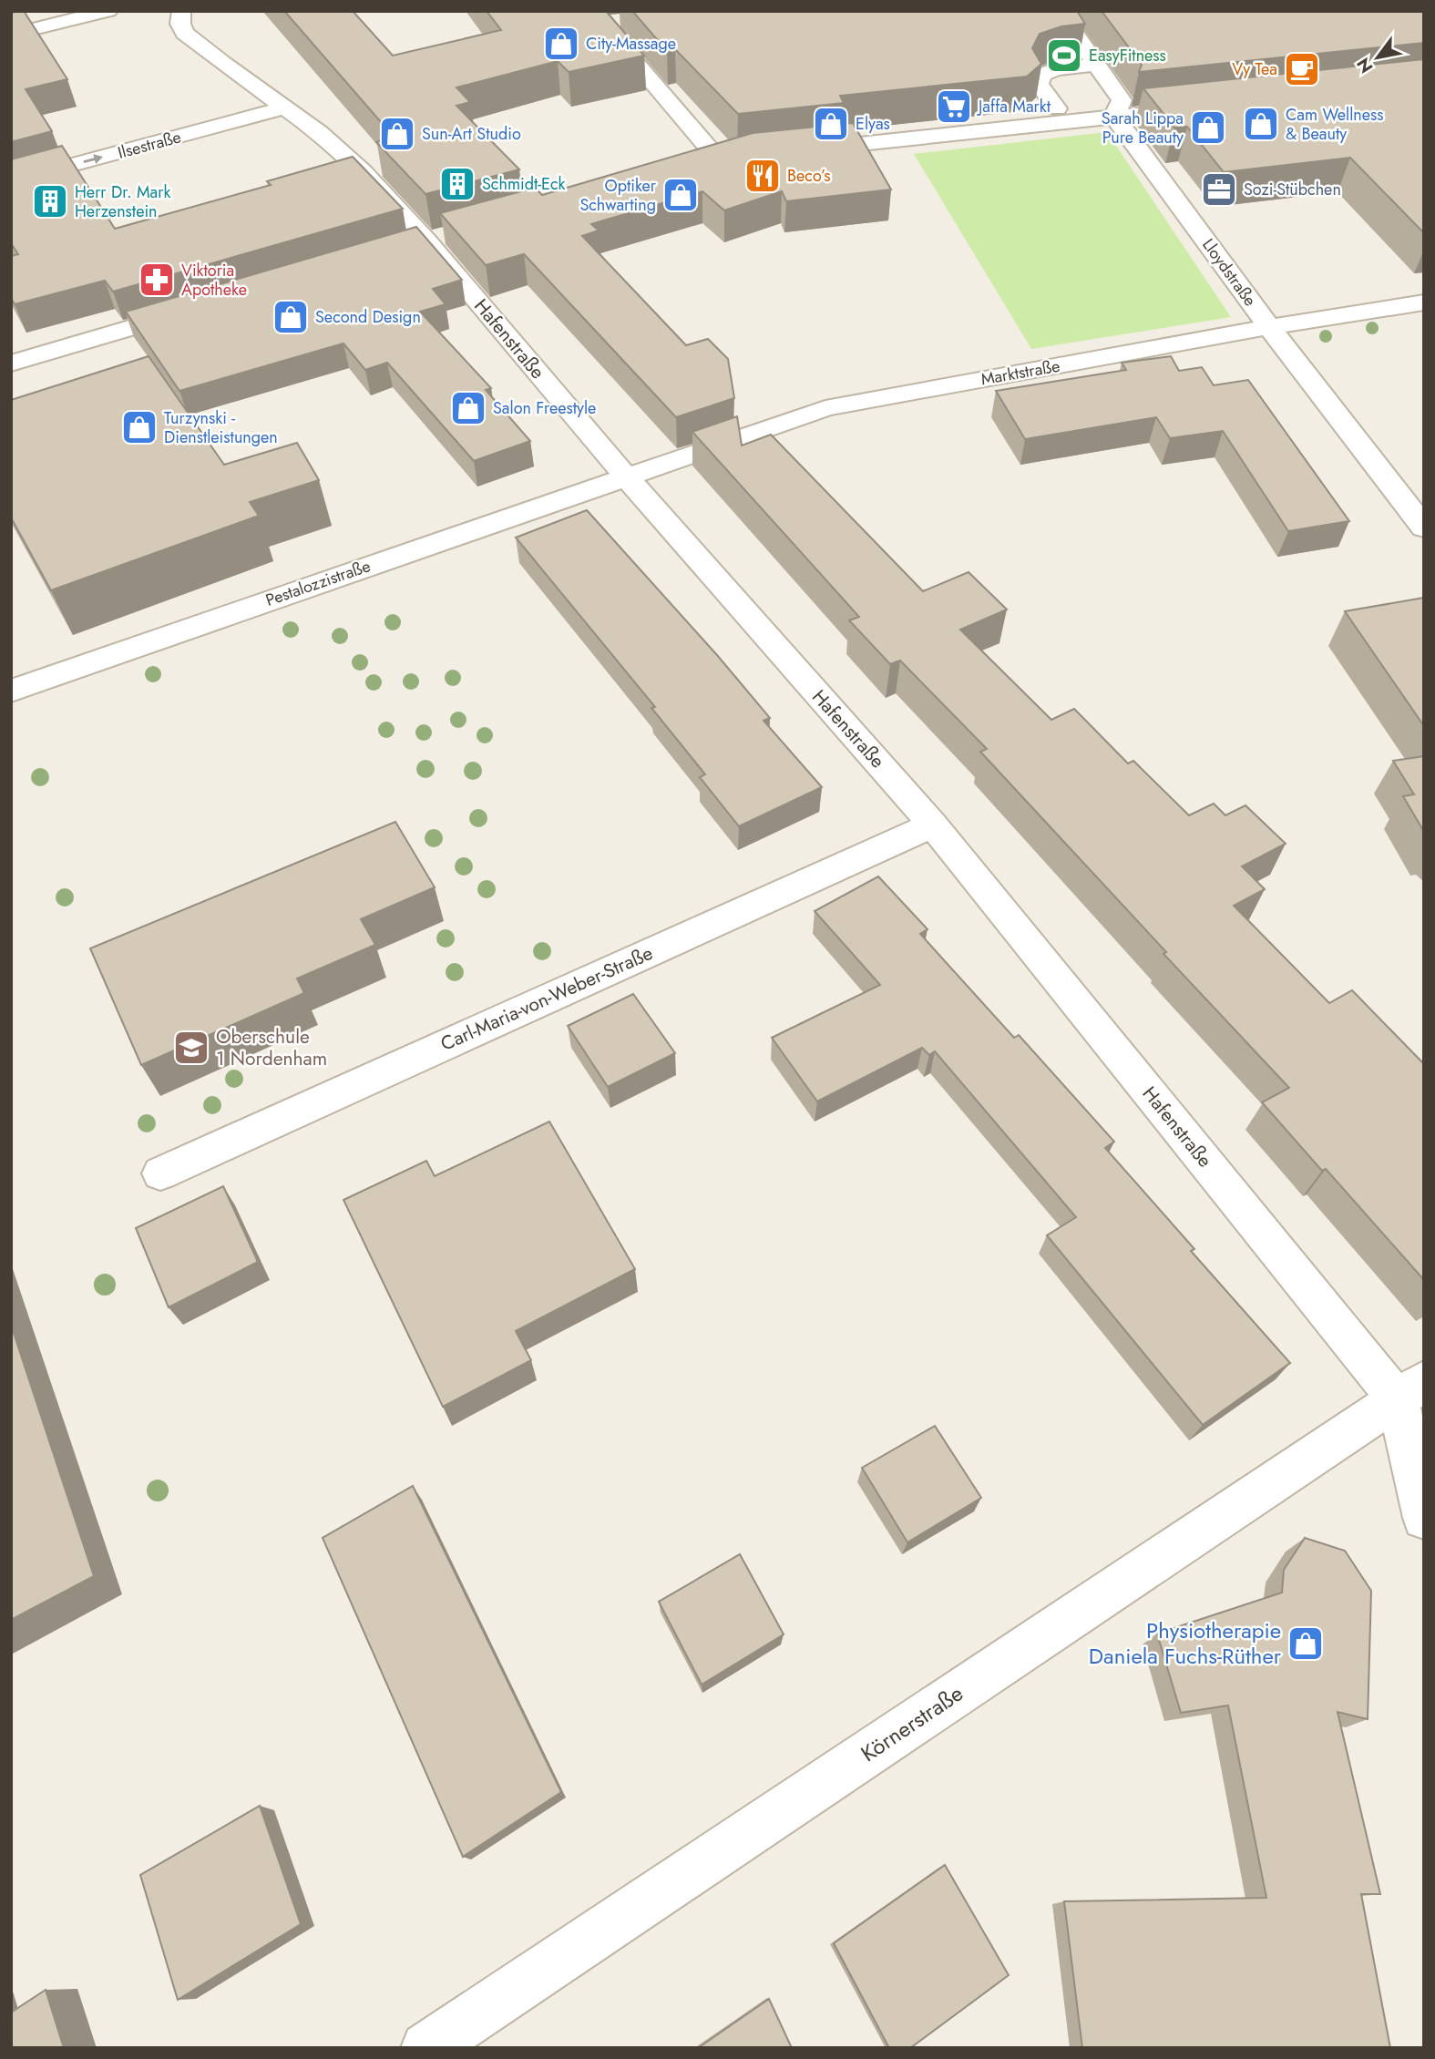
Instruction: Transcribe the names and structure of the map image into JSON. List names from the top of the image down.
{
  "streets": {
    "street": [
      "Ilsestraße",
      "Lloydstraße",
      "Hafenstraße",
      "Marktstraße",
      "Pestalozzistraße",
      "Carl-Maria-von-Weber-Straße",
      "Körnerstraße"
    ]
  },
  "crossings": [
    ["Ilsestraße", "Hafenstraße"],
    ["Lloydstraße", "Marktstraße"],
    ["Hafenstraße", "Marktstraße"],
    ["Hafenstraße", "Pestalozzistraße"],
    ["Hafenstraße", "Carl-Maria-von-Weber-Straße"],
    ["Hafenstraße", "Körnerstraße"],
    ["Marktstraße", "Pestalozzistraße"]
  ],
  "places": {
    "shop": [
      "City-Massage",
      "Elyas",
      "Cam Wellness & Beauty",
      "Sarah Lippa Pure Beauty",
      "Sun-Art Studio",
      "Optiker Schwarting",
      "Second Design",
      "Salon Freestyle",
      "Turzynski - Dienstleistungen",
      "Physiotherapie Daniela Fuchs-Rüther"
    ],
    "sports": ["EasyFitness"],
    "cafe": ["Vy Tea"],
    "supermarket": ["Jaffa Markt"],
    "restaurant": ["Beco’s"],
    "building": ["Schmidt-Eck", "Herr Dr. Mark Herzenstein"],
    "office": ["Sozi-Stübchen"],
    "pharmacy": ["Viktoria Apotheke"],
    "school or university": ["Oberschule 1 Nordenham"]
  },
  "north": "bottom left"
}
